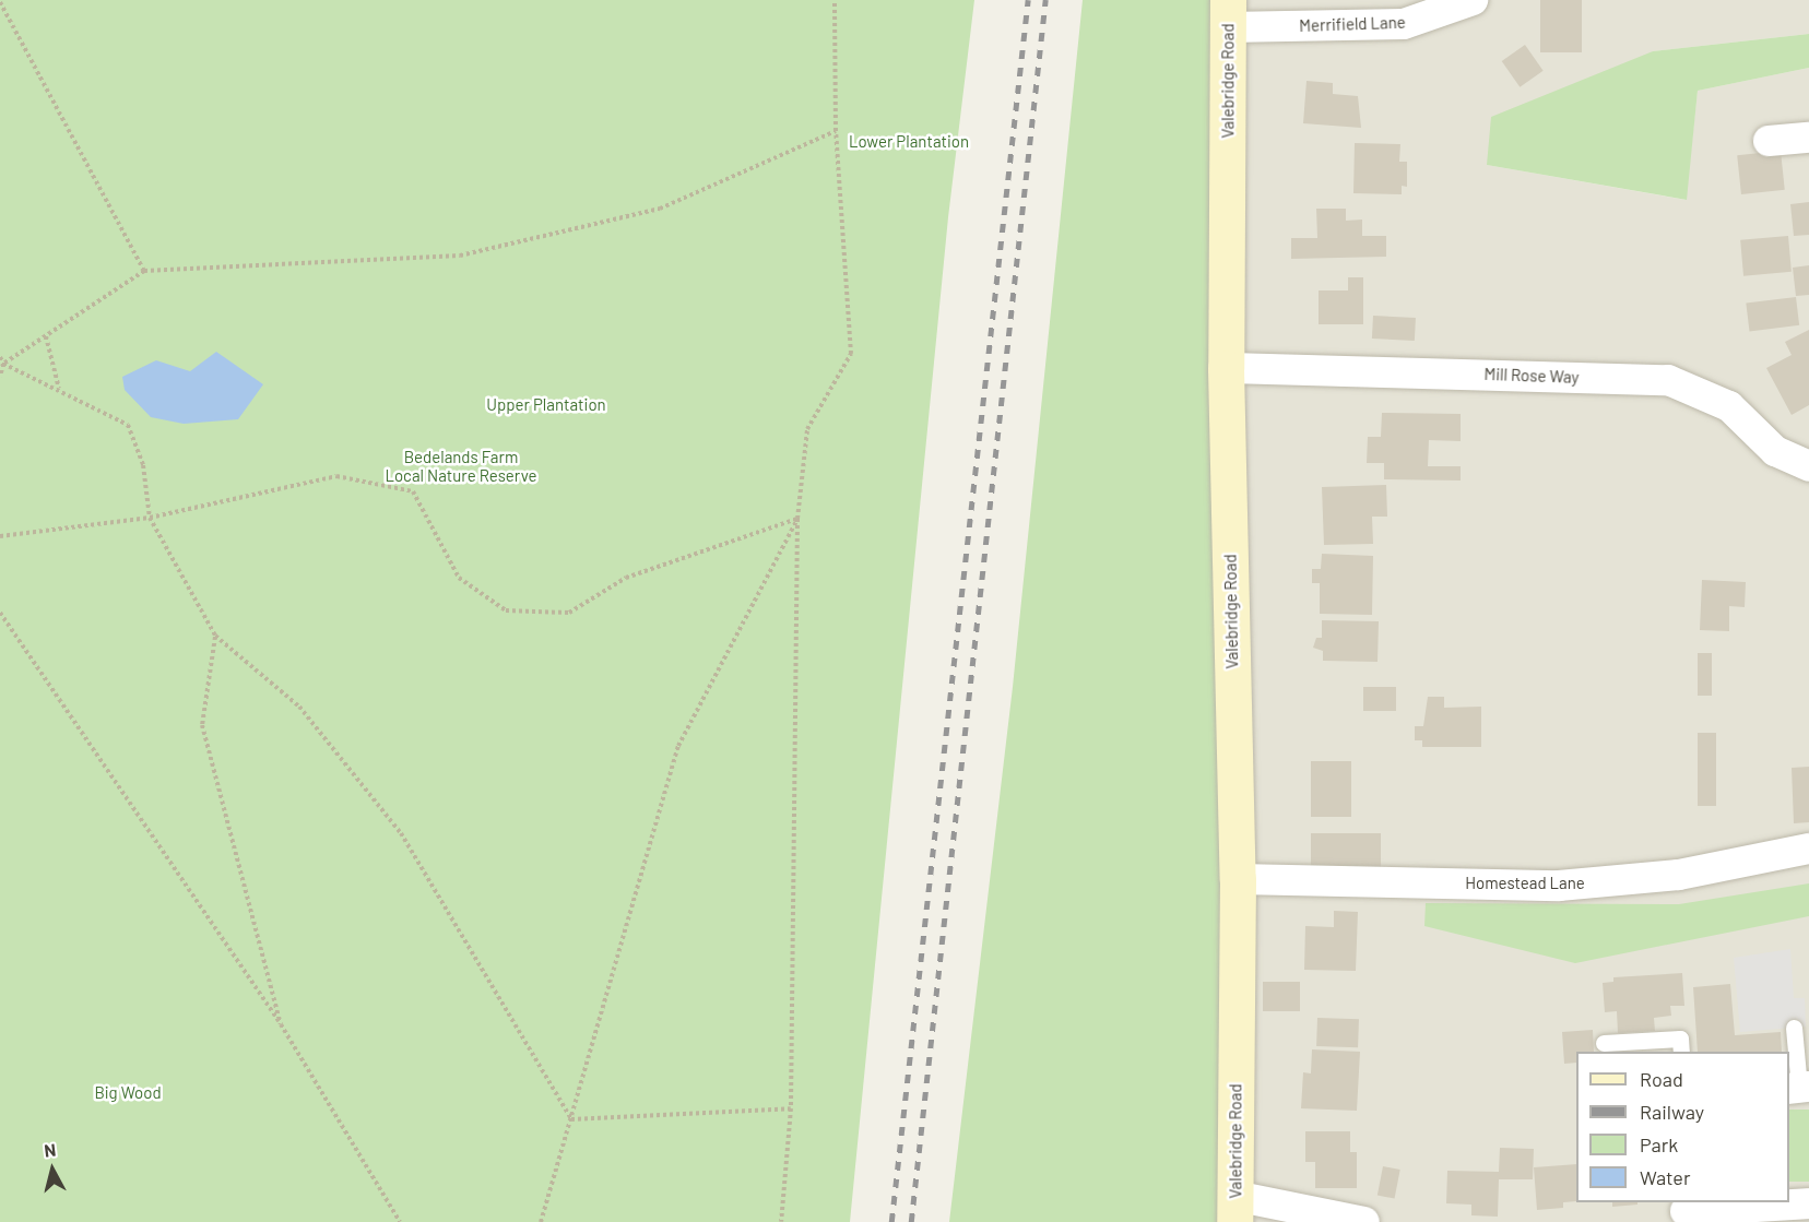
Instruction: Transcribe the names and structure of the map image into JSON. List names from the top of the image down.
{
  "streets": {
    "street": [
      "Merrifield Lane",
      "Valebridge Road",
      "Mill Rose Way",
      "Homestead Lane"
    ]
  },
  "crossings": [
    ["Merrifield Lane", "Valebridge Road"],
    ["Valebridge Road", "Mill Rose Way"],
    ["Valebridge Road", "Homestead Lane"]
  ],
  "parks": [
    "Lower Plantation",
    "Upper Plantation",
    "Bedelands Farm Local Nature Reserve",
    "Big Wood"
  ],
  "legend": [
    "Road",
    "Railway",
    "Park",
    "Water"
  ],
  "north": "top"
}
